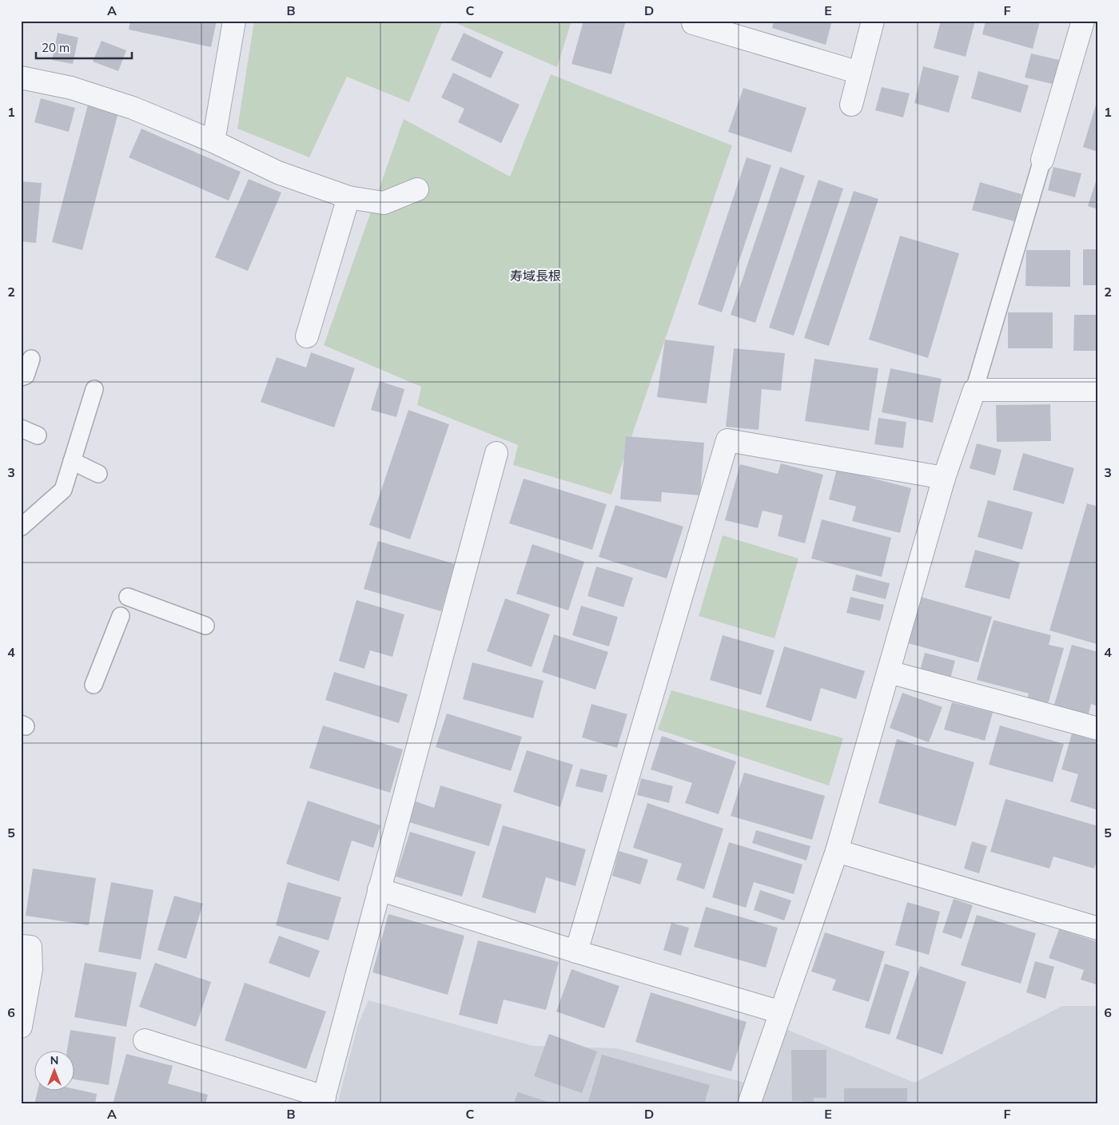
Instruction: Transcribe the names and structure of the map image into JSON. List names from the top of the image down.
{
  "districts": ["寿域長根"],
  "scale_bar": "20 m",
  "north": "top",
  "grid": {
    "columns": [
      "A",
      "B",
      "C",
      "D",
      "E",
      "F"
    ],
    "rows": [
      "1",
      "2",
      "3",
      "4",
      "5",
      "6"
    ]
  }
}
